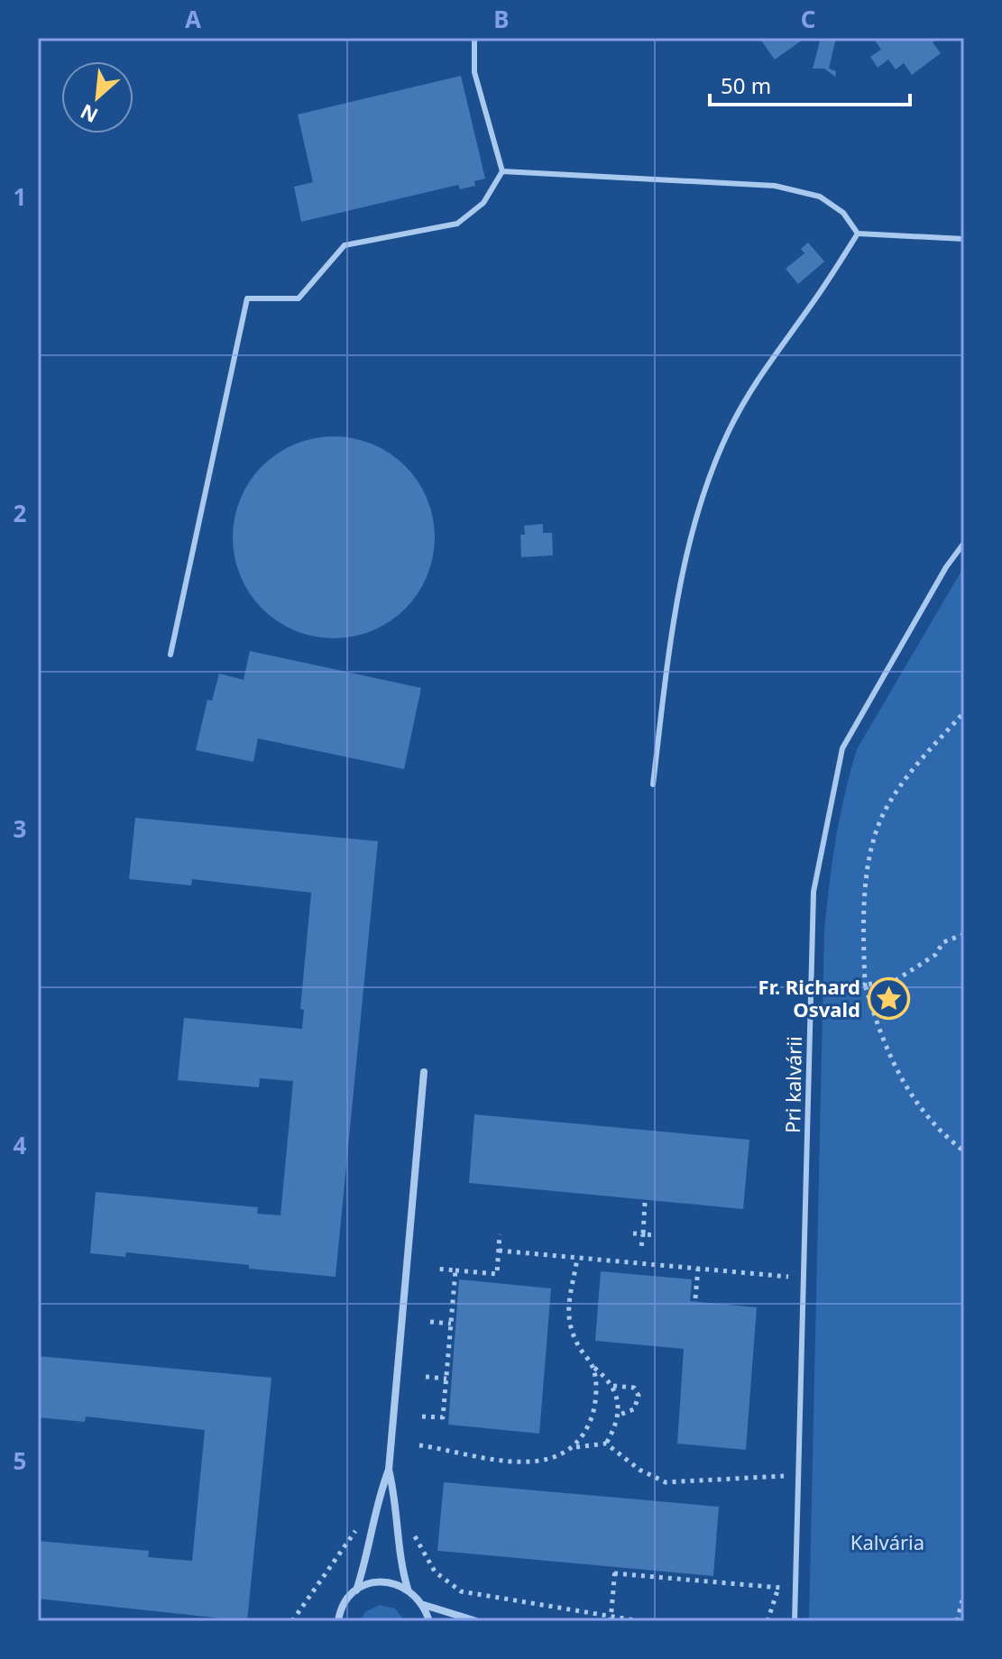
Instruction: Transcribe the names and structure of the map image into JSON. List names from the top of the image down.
{
  "streets": {
    "lane": ["Pri kalvárii"]
  },
  "parks": ["Kalvária"],
  "places": {
    "place": ["Fr. Richard Osvald"]
  },
  "scale_bar": "50 m",
  "north": "bottom left",
  "grid": {
    "columns": ["A", "B", "C"],
    "rows": [
      "1",
      "2",
      "3",
      "4",
      "5"
    ]
  }
}
